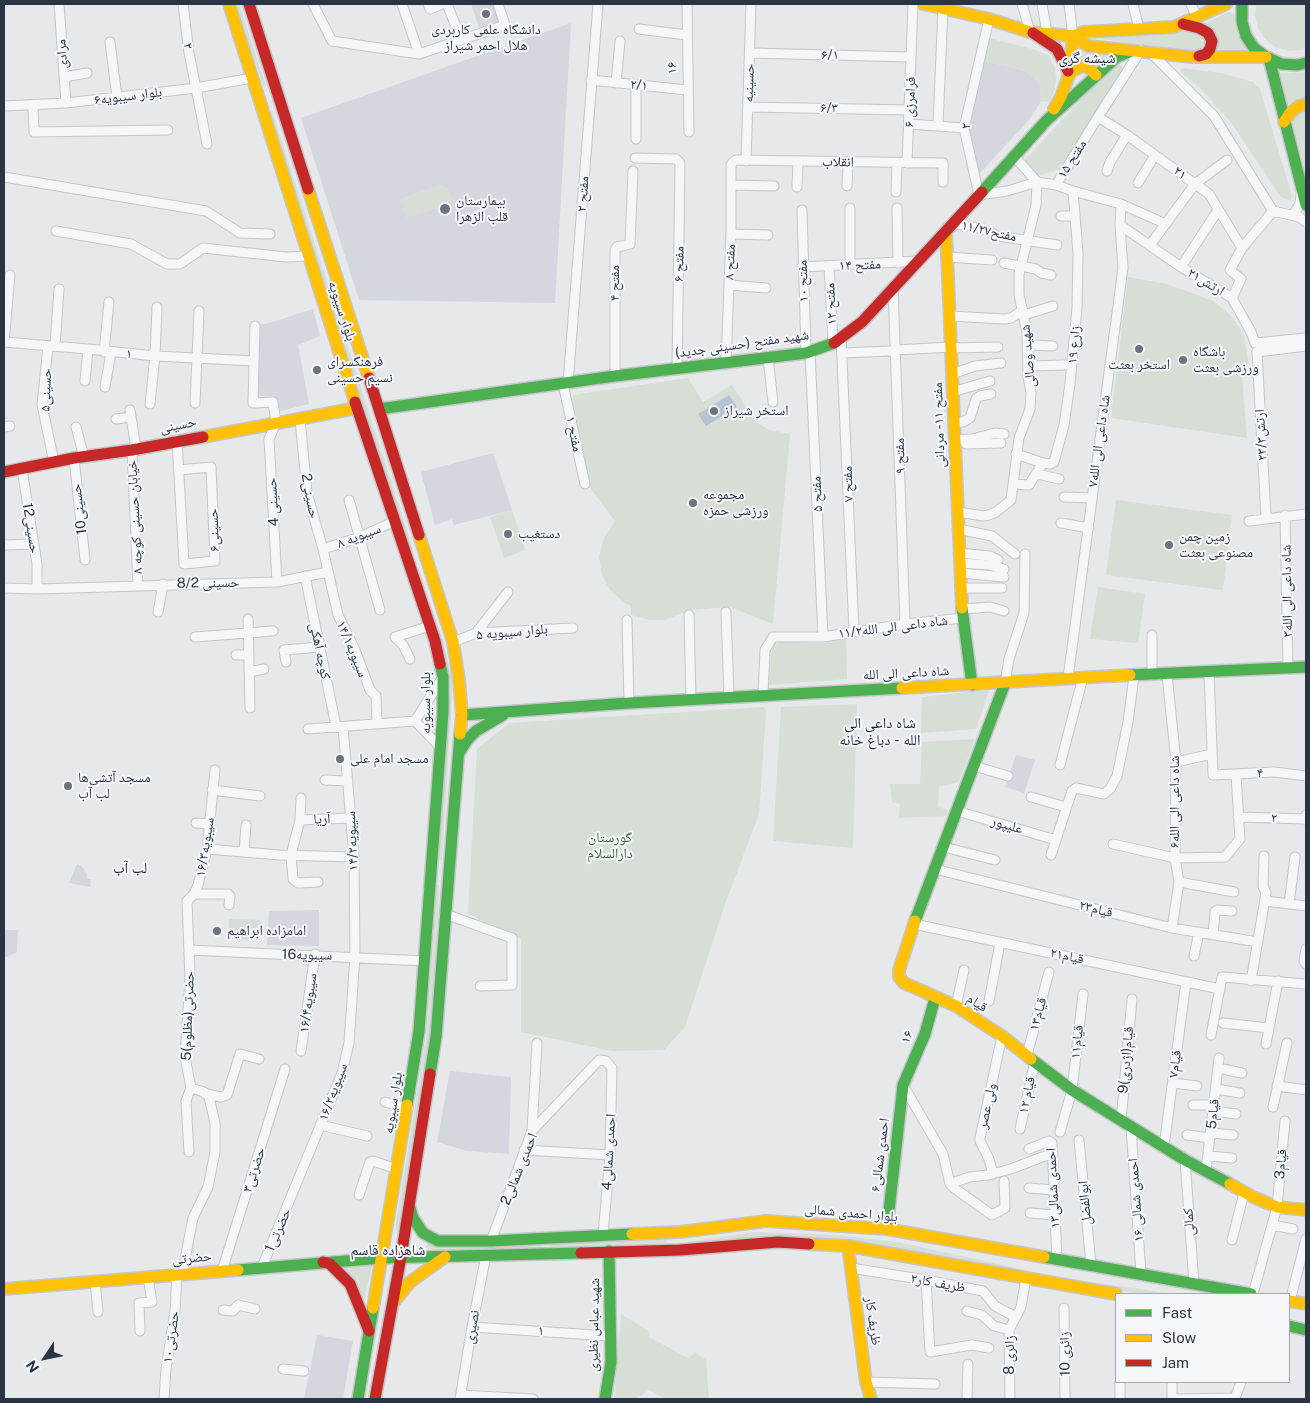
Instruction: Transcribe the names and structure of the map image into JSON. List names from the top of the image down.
{
  "streets": {
    "main road": [
      "۱۶",
      "بلوار سیبویه",
      "شهید مفتح (حسینی جدید)",
      "حسینی",
      "مفتح ۱۱- مردانی",
      "شاه داعی الی الله",
      "قیام",
      "احمدی شمالی۶",
      "بلوار احمدی شمالی",
      "حضرتی",
      "ظریف کار",
      "شهید عباس نظیری"
    ],
    "street": [
      "۲",
      "مرادی",
      "۶/۱",
      "حسینیه",
      "۲/۱",
      "۶بلوار سیبویه",
      "فرامرزی ۶",
      "۶/۳",
      "مفتح ۱۵",
      "انقلاب",
      "۲۱",
      "مفتح ۲",
      "مفتح۱۱/۲۷",
      "مفتح ۸",
      "مفتح ۶",
      "مفتح ۱۴",
      "مفتح ۱۰",
      "ارتش۲۱",
      "مفتح ۴",
      "مفتح ۱۲",
      "۱۹ زارع",
      "۱",
      "شهید وصالی",
      "حسینی۵",
      "مفتح ۱",
      "۲۳/۳ارتش",
      "شاه داعی الی الله۷",
      "مفتح ۹",
      "مفتح ۷",
      "مفتح ۵",
      "حسینی2",
      "حسینی 4",
      "حسینی10",
      "خیابان حسینی کوچه ۸",
      "حسینی12",
      "حسینی۶",
      "سیبویه ۸",
      "8/2 حسینی",
      "شاه داعی الی الله۳",
      "۱۱/۲شاه داعی الی الله",
      "بلوار سیبویه ۵",
      "سیبویه۱۴/۱",
      "کوچه آهکی",
      "۴",
      "شاه داعی الی الله۶",
      "آریا",
      "علیپور",
      "سیبویه۱۴/۲",
      "سیبویه۱۶/۳",
      "قیام۲۳",
      "سیبویه16",
      "قیام۲۱",
      "سیبویه۱۶/۴",
      "قیام۱۳",
      "5حضرتی(مظلوم)",
      "قیام۱۱",
      "قیام(اژدری)9",
      "قیام۷",
      "سیبویه۱۶/۲",
      "قیام ۱۲",
      "ولی عصر",
      "قیام5",
      "4احمدی شمالی",
      "قیام3",
      "2احمدی شمالی",
      "حضرتی۳",
      "احمدی شمالی۱۳",
      "احمدی شمالی ۱۶",
      "ابوالفضل",
      "کمالی",
      "1حضرتی",
      "۲ظریف کار",
      "نصیری",
      "حضرتی۱۰",
      "10 زائری",
      "8 زائری"
    ]
  },
  "crossings": [
    ["۲", "۶بلوار سیبویه"],
    ["۲", "مفتح ۱۵"],
    ["۲", "شهید مفتح (حسینی جدید)"],
    ["مرادی", "۶بلوار سیبویه"],
    ["۶/۱", "حسینیه"],
    ["۶/۱", "فرامرزی ۶"],
    ["۱۶", "۲/۱"],
    ["۱۶", "قیام"],
    ["۱۶", "احمدی شمالی۶"],
    ["حسینیه", "۶/۳"],
    ["حسینیه", "انقلاب"],
    ["۲/۱", "مفتح ۲"],
    ["۶بلوار سیبویه", "بلوار سیبویه"],
    ["فرامرزی ۶", "۶/۳"],
    ["فرامرزی ۶", "انقلاب"],
    ["مفتح ۱۵", "۲۱"],
    ["مفتح ۱۵", "شهید مفتح (حسینی جدید)"],
    ["مفتح ۱۵", "شهید وصالی"],
    ["انقلاب", "مفتح ۸"],
    ["مفتح ۲", "شهید مفتح (حسینی جدید)"],
    ["مفتح ۲", "مفتح ۱"],
    ["مفتح۱۱/۲۷", "شهید مفتح (حسینی جدید)"],
    ["مفتح۱۱/۲۷", "شهید وصالی"],
    ["مفتح۱۱/۲۷", "مفتح ۱۱- مردانی"],
    ["مفتح ۸", "شهید مفتح (حسینی جدید)"],
    ["مفتح ۶", "شهید مفتح (حسینی جدید)"],
    ["مفتح ۱۴", "مفتح ۱۰"],
    ["مفتح ۱۴", "مفتح ۱۲"],
    ["مفتح ۱۴", "شهید مفتح (حسینی جدید)"],
    ["مفتح ۱۰", "شهید مفتح (حسینی جدید)"],
    ["مفتح ۱۰", "مفتح ۵"],
    ["ارتش۲۱", "شاه داعی الی الله۷"],
    ["مفتح ۴", "شهید مفتح (حسینی جدید)"],
    ["مفتح ۱۲", "شهید مفتح (حسینی جدید)"],
    ["مفتح ۱۲", "مفتح ۷"],
    ["بلوار سیبویه", "شهید مفتح (حسینی جدید)"],
    ["بلوار سیبویه", "حسینی"],
    ["بلوار سیبویه", "سیبویه ۸"],
    ["بلوار سیبویه", "بلوار سیبویه ۵"],
    ["بلوار سیبویه", "شاه داعی الی الله"],
    ["بلوار سیبویه", "سیبویه16"],
    ["بلوار سیبویه", "بلوار احمدی شمالی"],
    ["بلوار سیبویه", "حضرتی"],
    ["شهید مفتح (حسینی جدید)", "مفتح ۱۱- مردانی"],
    ["شهید مفتح (حسینی جدید)", "مفتح ۱"],
    ["شهید مفتح (حسینی جدید)", "مفتح ۹"],
    ["شهید مفتح (حسینی جدید)", "مفتح ۷"],
    ["شهید مفتح (حسینی جدید)", "مفتح ۵"],
    ["۱", "حسینی۵"],
    ["۱", "شهید عباس نظیری"],
    ["۱", "نصیری"],
    ["شهید وصالی", "مفتح ۱۱- مردانی"],
    ["حسینی۵", "حسینی"],
    ["حسینی", "حسینی2"],
    ["حسینی", "حسینی 4"],
    ["حسینی", "حسینی10"],
    ["حسینی", "خیابان حسینی کوچه ۸"],
    ["حسینی", "حسینی12"],
    ["حسینی", "حسینی۶"],
    ["مفتح ۱۱- مردانی", "۱۱/۲شاه داعی الی الله"],
    ["مفتح ۱۱- مردانی", "شاه داعی الی الله"],
    ["شاه داعی الی الله۷", "شاه داعی الی الله"],
    ["مفتح ۹", "۱۱/۲شاه داعی الی الله"],
    ["مفتح ۷", "۱۱/۲شاه داعی الی الله"],
    ["مفتح ۵", "۱۱/۲شاه داعی الی الله"],
    ["حسینی2", "سیبویه ۸"],
    ["حسینی2", "8/2 حسینی"],
    ["حسینی2", "سیبویه۱۴/۱"],
    ["حسینی 4", "8/2 حسینی"],
    ["خیابان حسینی کوچه ۸", "8/2 حسینی"],
    ["حسینی12", "8/2 حسینی"],
    ["8/2 حسینی", "سیبویه۱۴/۱"],
    ["8/2 حسینی", "کوچه آهکی"],
    ["شاه داعی الی الله۳", "شاه داعی الی الله"],
    ["۱۱/۲شاه داعی الی الله", "شاه داعی الی الله"],
    ["کوچه آهکی", "سیبویه۱۴/۲"],
    ["شاه داعی الی الله", "شاه داعی الی الله۶"],
    ["شاه داعی الی الله", "قیام"],
    ["شاه داعی الی الله۶", "قیام۲۳"],
    ["آریا", "سیبویه۱۴/۲"],
    ["علیپور", "قیام"],
    ["سیبویه۱۴/۲", "سیبویه16"],
    ["سیبویه۱۴/۲", "سیبویه۱۶/۲"],
    ["سیبویه۱۶/۳", "سیبویه16"],
    ["سیبویه۱۶/۳", "5حضرتی(مظلوم)"],
    ["قیام۲۳", "قیام"],
    ["سیبویه16", "سیبویه۱۶/۴"],
    ["سیبویه16", "5حضرتی(مظلوم)"],
    ["سیبویه16", "سیبویه۱۶/۲"],
    ["قیام۲۱", "قیام"],
    ["قیام۲۱", "قیام۷"],
    ["قیام", "قیام۱۳"],
    ["قیام", "قیام۱۱"],
    ["قیام", "قیام(اژدری)9"],
    ["قیام", "قیام۷"],
    ["قیام", "قیام ۱۲"],
    ["قیام", "ولی عصر"],
    ["قیام", "قیام5"],
    ["قیام", "قیام3"],
    ["قیام", "احمدی شمالی ۱۶"],
    ["قیام", "کمالی"],
    ["قیام۱۳", "قیام ۱۲"],
    ["قیام(اژدری)9", "احمدی شمالی ۱۶"],
    ["سیبویه۱۶/۲", "1حضرتی"],
    ["4احمدی شمالی", "2احمدی شمالی"],
    ["4احمدی شمالی", "بلوار احمدی شمالی"],
    ["احمدی شمالی۶", "بلوار احمدی شمالی"],
    ["2احمدی شمالی", "بلوار احمدی شمالی"],
    ["حضرتی۳", "حضرتی"],
    ["احمدی شمالی۱۳", "بلوار احمدی شمالی"],
    ["احمدی شمالی ۱۶", "بلوار احمدی شمالی"],
    ["ابوالفضل", "بلوار احمدی شمالی"],
    ["بلوار احمدی شمالی", "کمالی"],
    ["1حضرتی", "حضرتی"],
    ["حضرتی", "حضرتی۱۰"],
    ["۲ظریف کار", "ظریف کار"],
    ["۲ظریف کار", "8 زائری"]
  ],
  "districts": [
    "شیشه گری",
    "شاه داعی الی الله - دباغ خانه",
    "لب آب",
    "شاهزاده قاسم"
  ],
  "parks": ["گورستان دارالسلام"],
  "places": [
    "دانشگاه علمی کاربردی هلال احمر شیراز",
    "بیمارستان قلب الزهرا",
    "استخر بعثت",
    "باشگاه ورزشی بعثت",
    "فرهنگسرای نسیم حسینی",
    "استخر شیراز",
    "مجموعه ورزشی حمزه",
    "دستغیب",
    "زمین چمن مصنوعی بعثت",
    "مسجد امام علی",
    "مسجد آتشی‌ها لب آب",
    "امامزاده ابراهیم"
  ],
  "legend": ["Fast", "Slow", "Jam"],
  "north": "bottom left"
}
